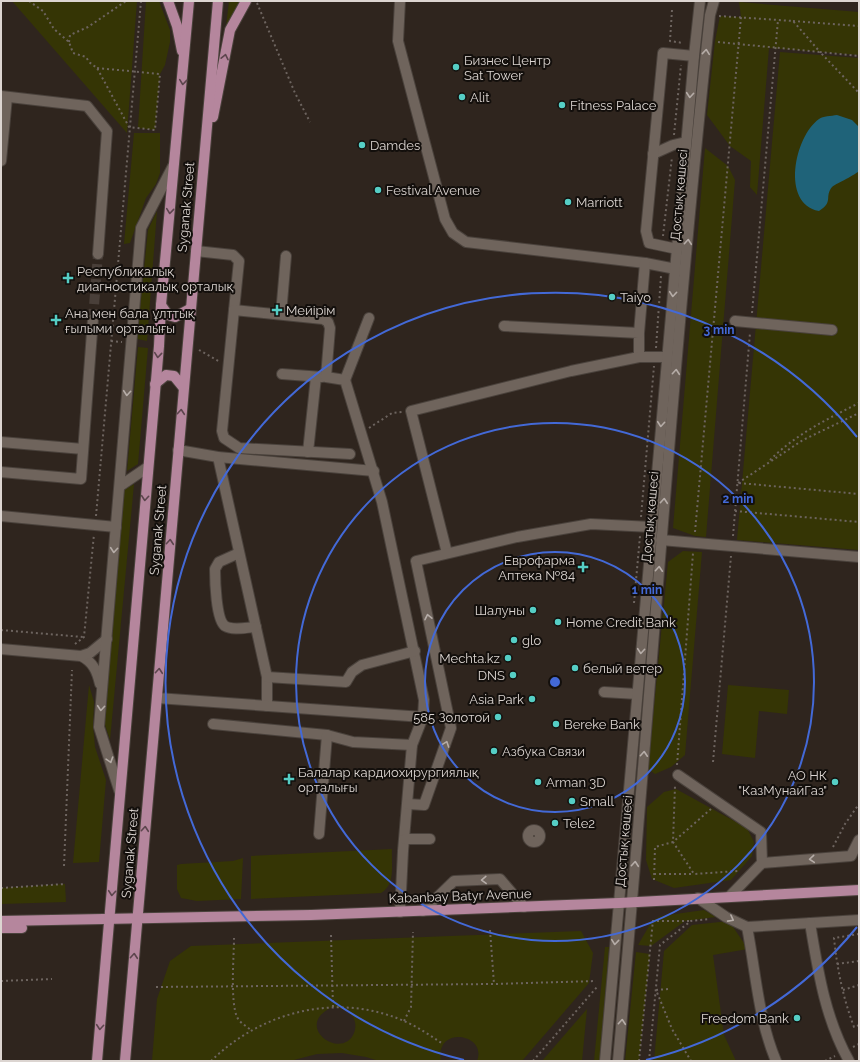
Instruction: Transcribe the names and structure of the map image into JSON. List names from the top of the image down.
{
  "streets": {
    "main road": ["Syganak Street", "Kabanbay Batyr Avenue"],
    "street": ["Достық көшесі"]
  },
  "crossings": [
    ["Достық көшесі", "Kabanbay Batyr Avenue"],
    ["Syganak Street", "Kabanbay Batyr Avenue"]
  ],
  "places": {
    "other": [
      "Бизнес Центр Sat Tower",
      "Alit",
      "Fitness Palace",
      "Damdes",
      "Festival Avenue",
      "Marriott",
      "Taiyo",
      "Шалуны",
      "Home Credit Bank",
      "glo",
      "Mechta.kz",
      "белый ветер",
      "DNS",
      "Asia Park",
      "585 Золотой",
      "Bereke Bank",
      "Азбука Связи",
      "Arman 3D",
      "АО НК \"КазМунайГаз\"",
      "Small",
      "Tele2",
      "Freedom Bank"
    ],
    "health": [
      "Республикалық диагностикалық орталық",
      "Мейірім",
      "Ана мен бала ұлттық ғылыми орталығы",
      "Еврофарма Аптека №84",
      "Балалар кардиохирургиялық орталығы"
    ]
  },
  "rings": ["3 min", "2 min", "1 min"]
}
